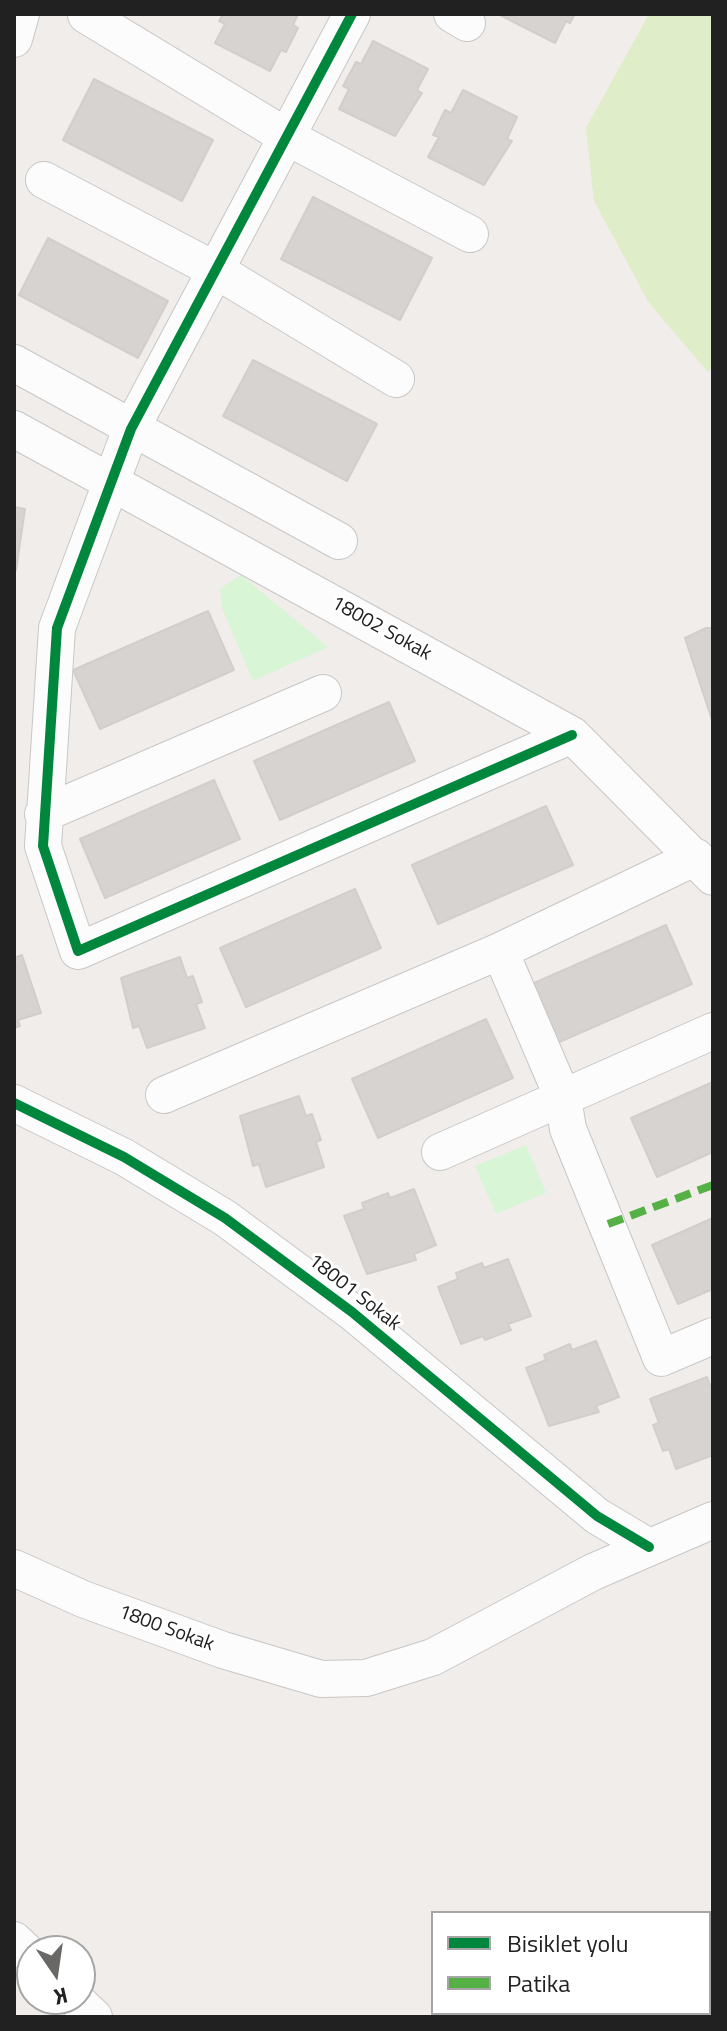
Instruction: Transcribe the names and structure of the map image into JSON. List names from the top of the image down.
{
  "streets": {
    "street": ["18002 Sokak", "18001 Sokak", "1800 Sokak"]
  },
  "crossings": [
    ["18001 Sokak", "1800 Sokak"]
  ],
  "legend": ["Bisiklet yolu", "Patika"],
  "north": "bottom"
}
